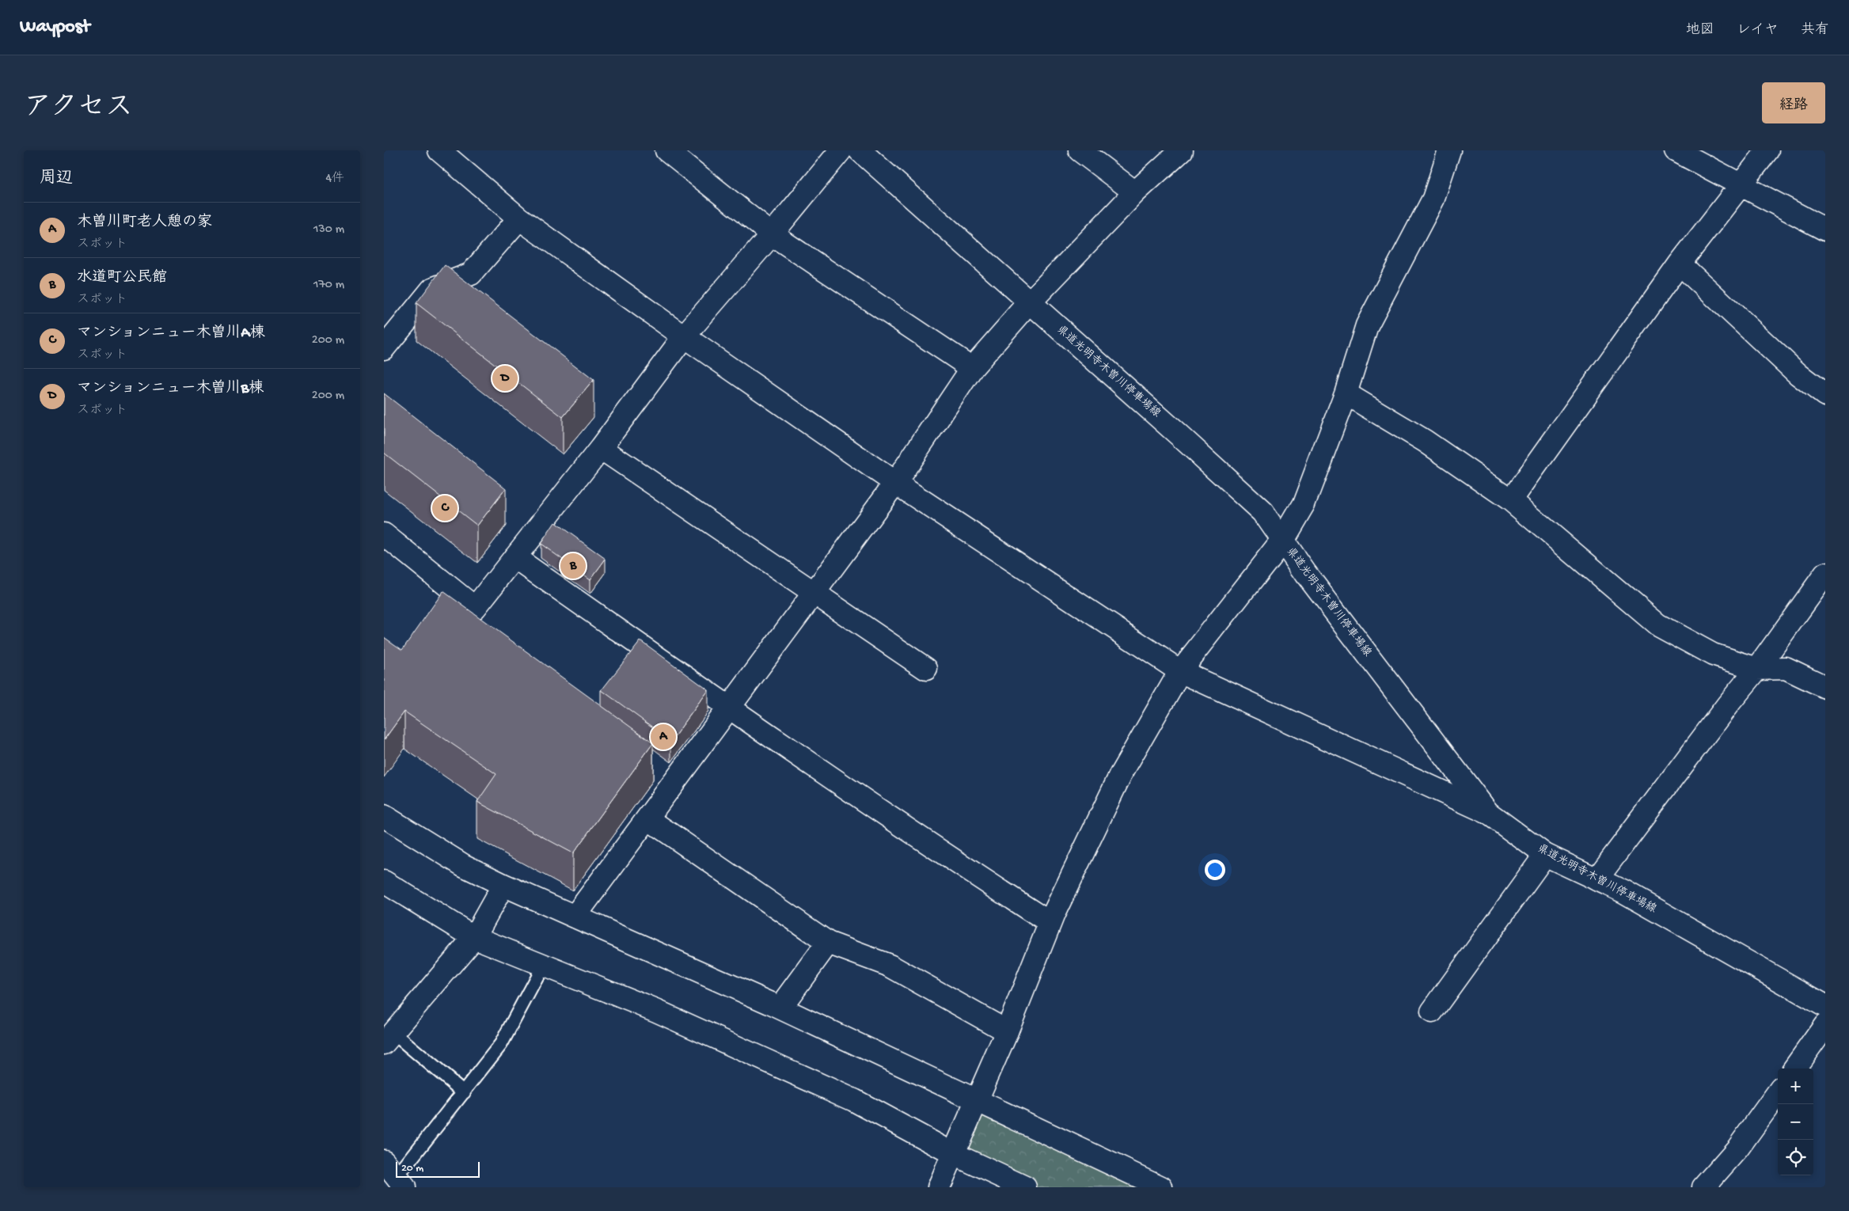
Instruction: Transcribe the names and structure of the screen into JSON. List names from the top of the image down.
{
  "streets": {
    "street": ["県道光明寺木曽川停車場線"]
  },
  "scale_bar": "20 m",
  "page": {
    "header": "Waypost",
    "nav": ["地図", "レイヤ", "共有"],
    "title": "アクセス",
    "buttons": "経路",
    "heading": ["周辺", "4件"],
    "list": [
      {
        "mark": "A",
        "name": "木曽川町老人憩の家",
        "note": "スポット",
        "value": "130 m"
      },
      {
        "mark": "B",
        "name": "水道町公民館",
        "note": "スポット",
        "value": "170 m"
      },
      {
        "mark": "C",
        "name": "マンションニュー木曽川A棟",
        "note": "スポット",
        "value": "200 m"
      },
      {
        "mark": "D",
        "name": "マンションニュー木曽川B棟",
        "note": "スポット",
        "value": "200 m"
      }
    ],
    "pins": [
      "D",
      "C",
      "B",
      "A"
    ],
    "map_buttons": ["+", "−"],
    "scale": "20 m"
  }
}
